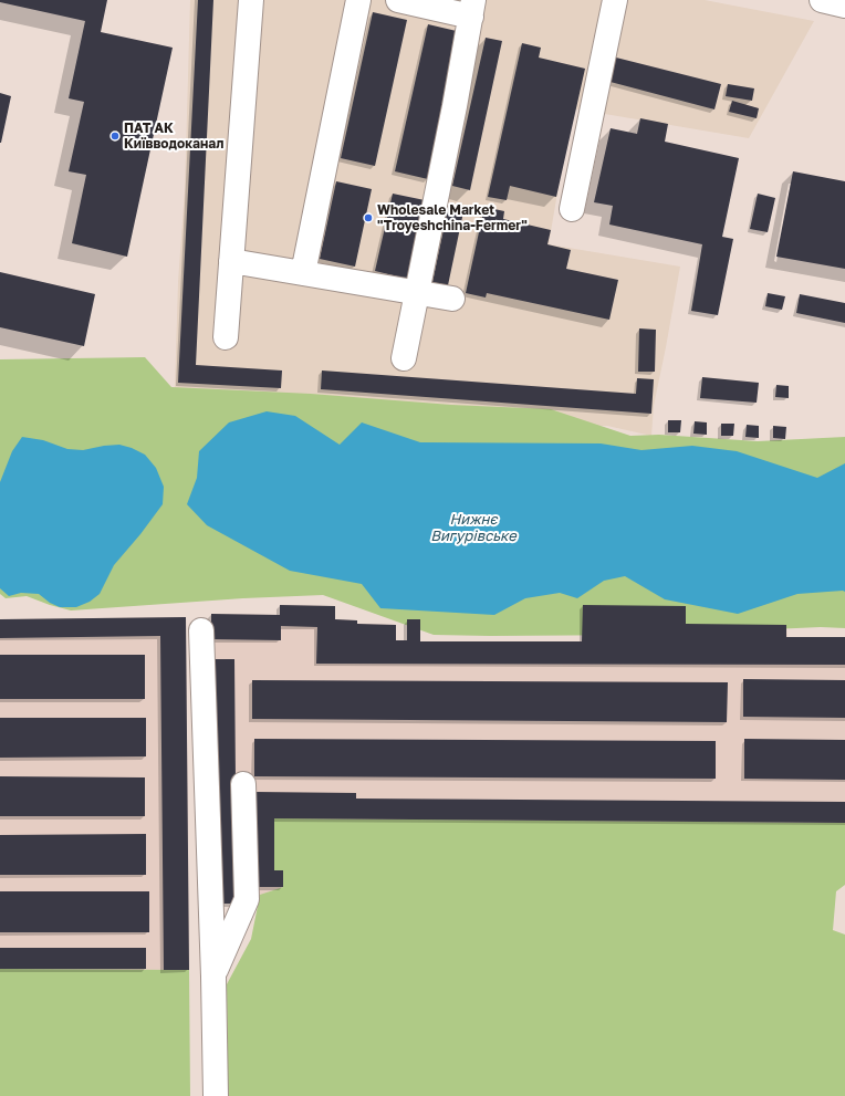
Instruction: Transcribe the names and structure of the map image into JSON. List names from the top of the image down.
{
  "water": ["Нижнє Вигурівське"],
  "places": ["ПАТ АК Київводоканал", "Wholesale Market \"Troyeshchina-Fermer\""]
}
